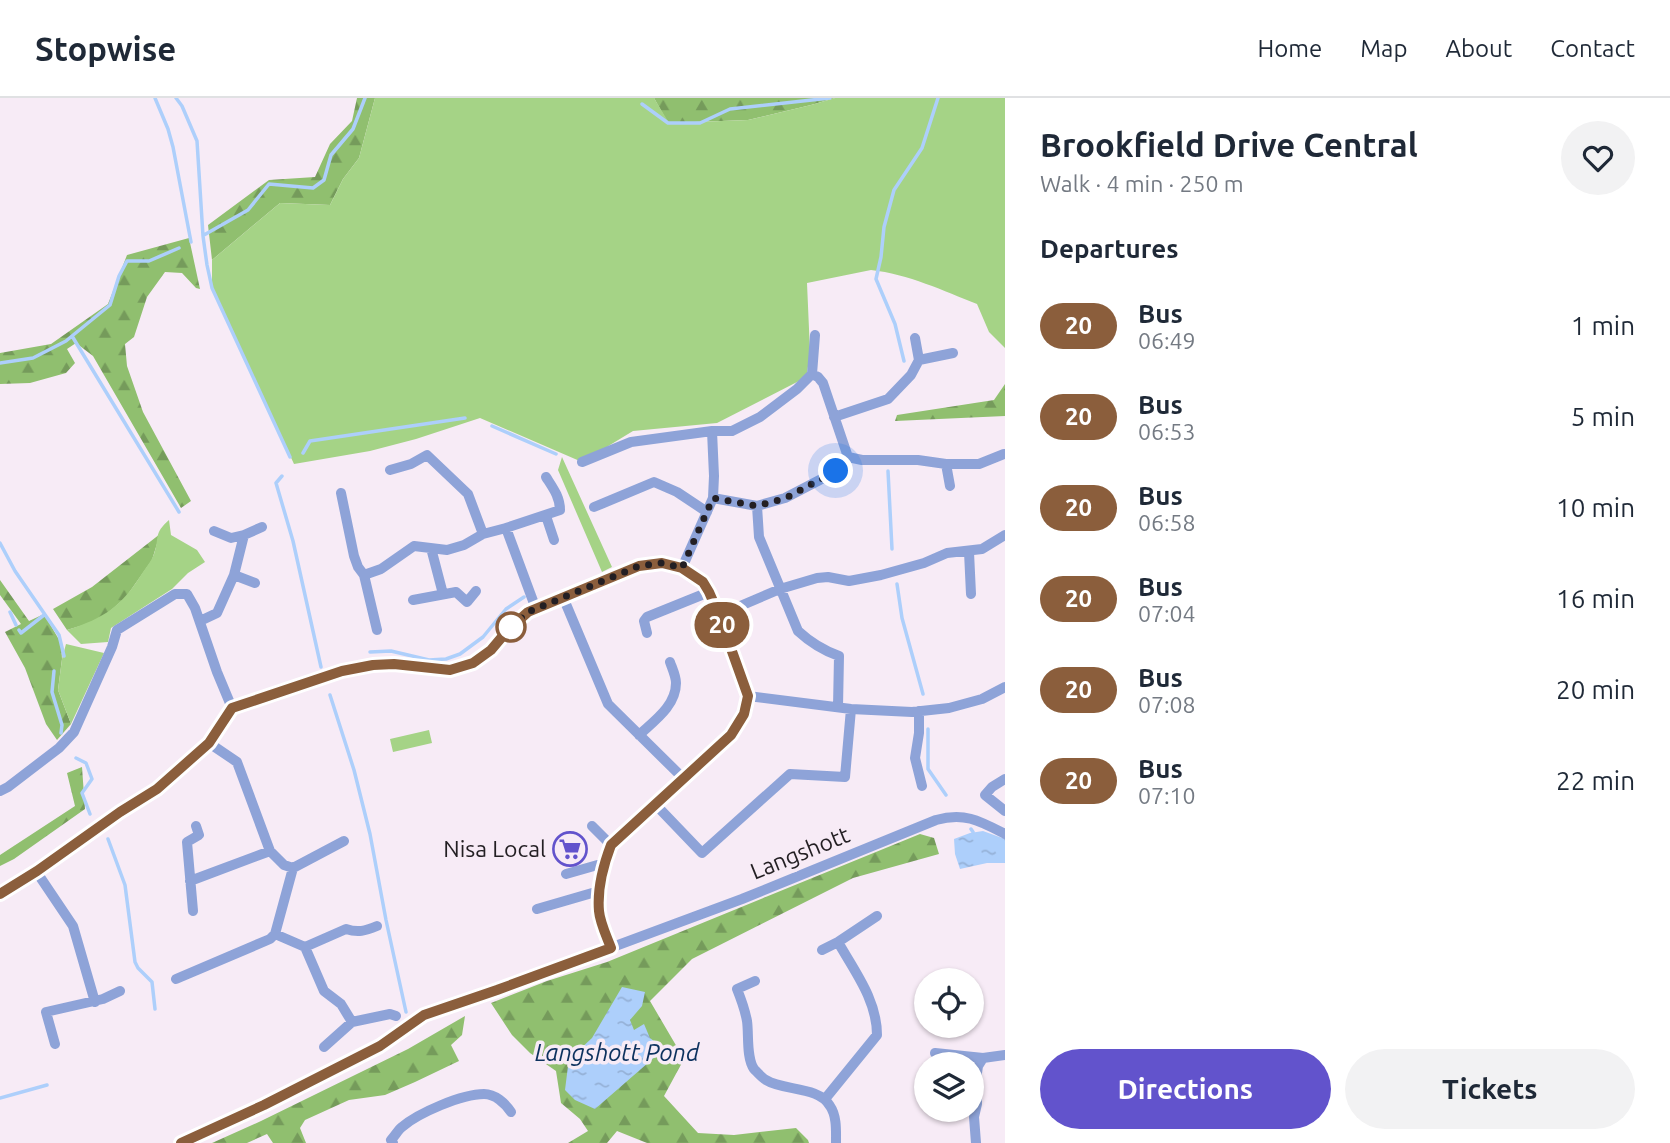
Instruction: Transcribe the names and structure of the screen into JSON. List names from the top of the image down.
{
  "streets": {
    "street": ["Langshott"]
  },
  "water": ["Langshott Pond"],
  "places": {
    "supermarket": ["Nisa Local"]
  },
  "lines": ["bus line 20"],
  "page": {
    "header": "Stopwise",
    "nav": [
      "Home",
      "Map",
      "About",
      "Contact"
    ],
    "on_map": "20",
    "heading": [
      ["Brookfield Drive Central", "Walk · 4 min · 250 m"],
      "Departures"
    ],
    "list": [
      {
        "mark": "20",
        "name": "Bus",
        "note": "06:49",
        "value": "1 min"
      },
      {
        "mark": "20",
        "name": "Bus",
        "note": "06:53",
        "value": "5 min"
      },
      {
        "mark": "20",
        "name": "Bus",
        "note": "06:58",
        "value": "10 min"
      },
      {
        "mark": "20",
        "name": "Bus",
        "note": "07:04",
        "value": "16 min"
      },
      {
        "mark": "20",
        "name": "Bus",
        "note": "07:08",
        "value": "20 min"
      },
      {
        "mark": "20",
        "name": "Bus",
        "note": "07:10",
        "value": "22 min"
      }
    ],
    "buttons": ["Directions", "Tickets"]
  }
}
